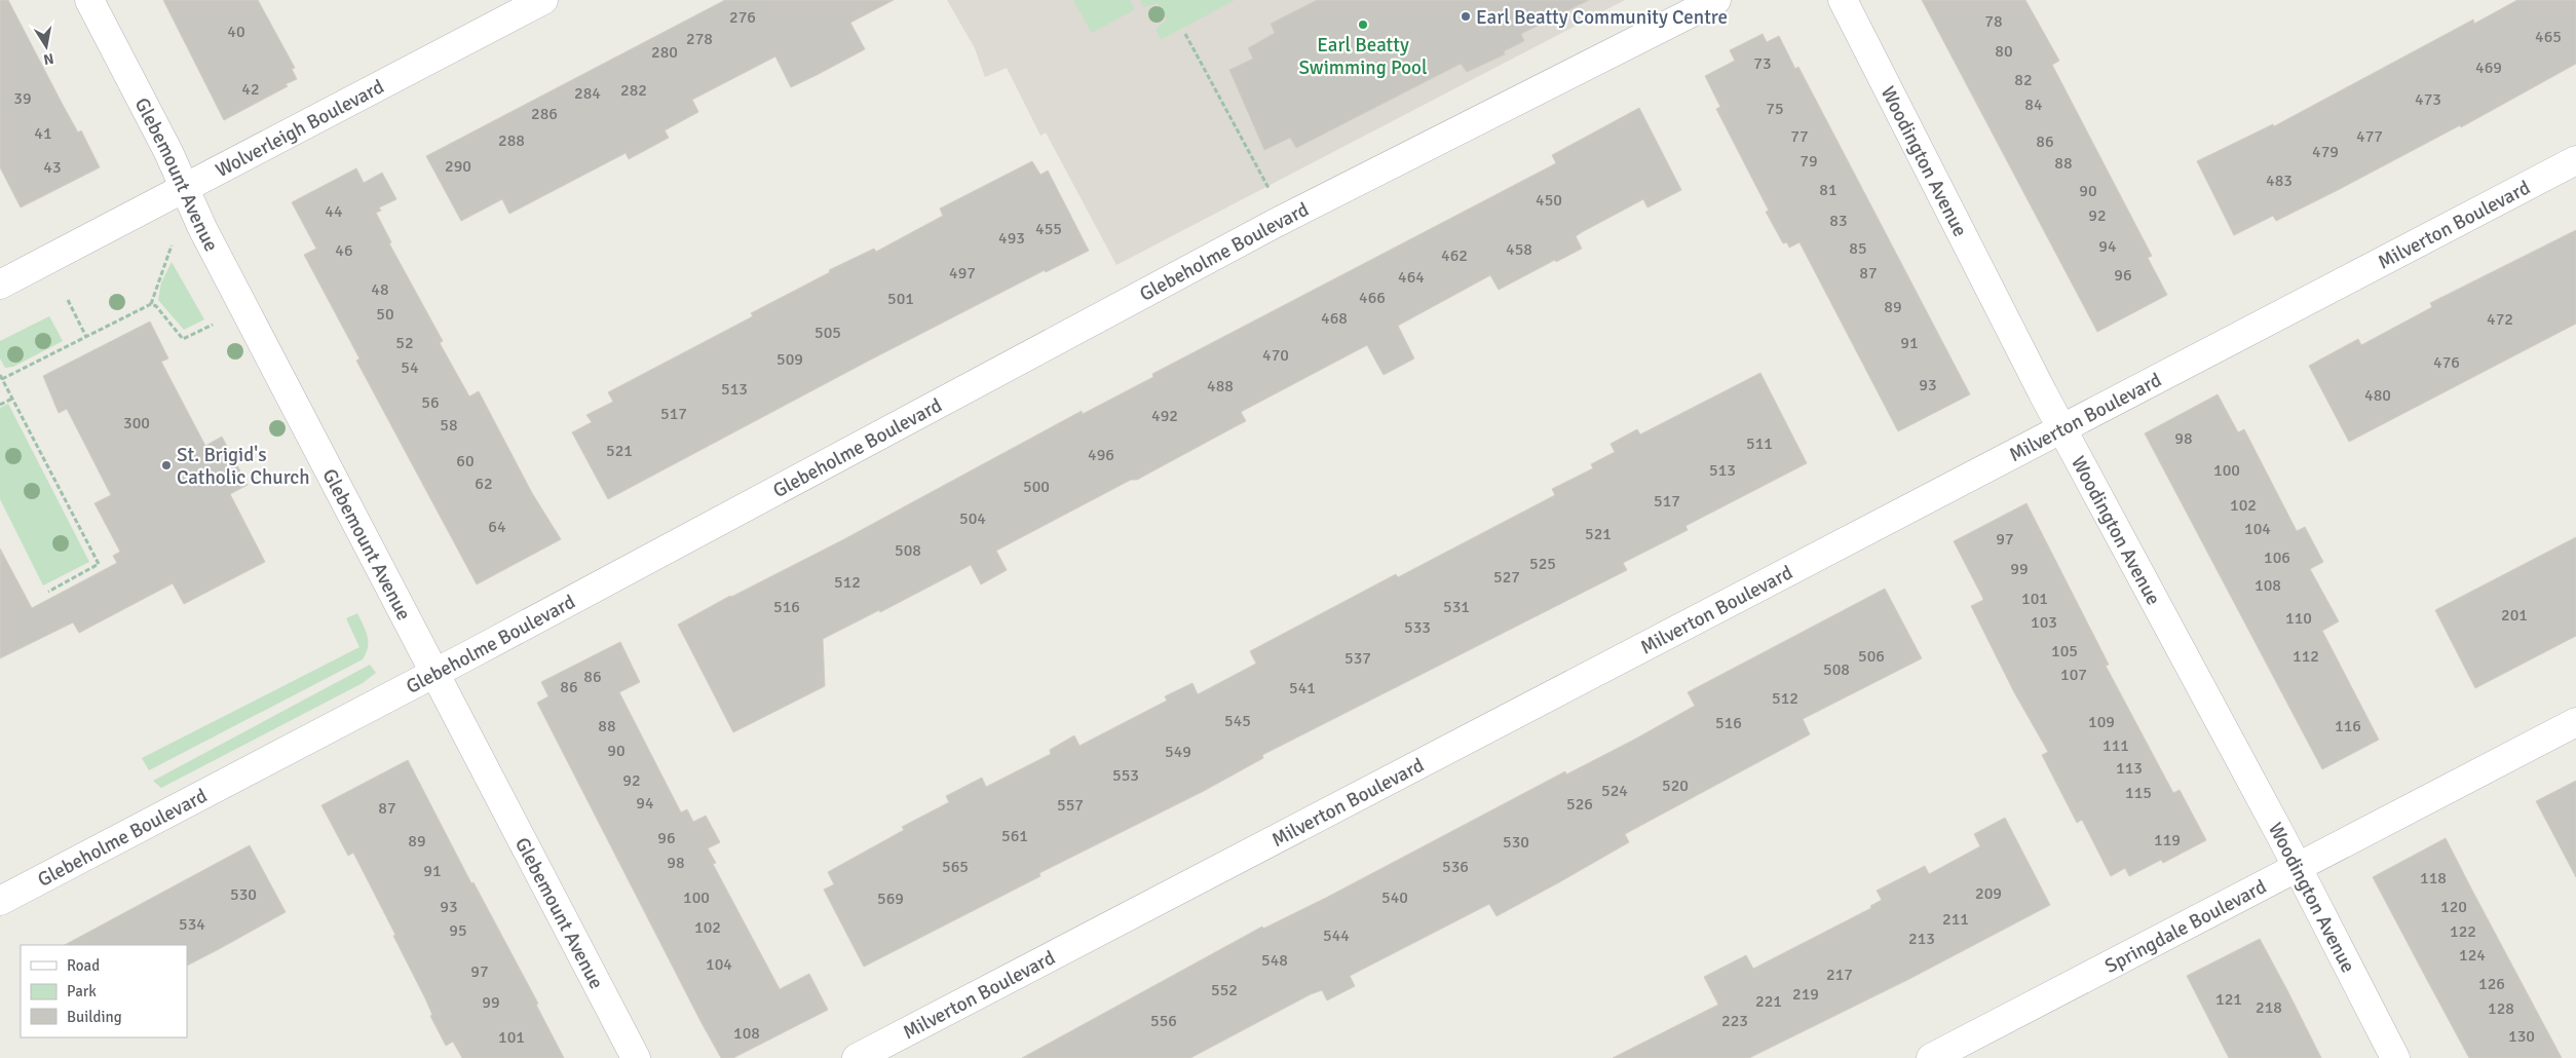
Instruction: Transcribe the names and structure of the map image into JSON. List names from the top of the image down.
{
  "streets": {
    "street": [
      "Wolverleigh Boulevard",
      "Woodington Avenue",
      "Glebemount Avenue",
      "Milverton Boulevard",
      "Glebeholme Boulevard",
      "Springdale Boulevard"
    ]
  },
  "crossings": [
    ["Wolverleigh Boulevard", "Glebemount Avenue"],
    ["Woodington Avenue", "Milverton Boulevard"],
    ["Woodington Avenue", "Springdale Boulevard"],
    ["Glebemount Avenue", "Glebeholme Boulevard"]
  ],
  "places": ["Earl Beatty Community Centre", "Earl Beatty Swimming Pool", "St. Brigid's Catholic Church"],
  "house_numbers": [
    "276",
    "78",
    "40",
    "465",
    "278",
    "80",
    "280",
    "73",
    "469",
    "82",
    "42",
    "282",
    "284",
    "39",
    "473",
    "84",
    "75",
    "286",
    "41",
    "77",
    "477",
    "288",
    "86",
    "479",
    "79",
    "88",
    "290",
    "43",
    "483",
    "81",
    "90",
    "450",
    "44",
    "92",
    "83",
    "455",
    "493",
    "94",
    "85",
    "458",
    "46",
    "462",
    "497",
    "87",
    "96",
    "464",
    "48",
    "466",
    "501",
    "89",
    "50",
    "468",
    "472",
    "505",
    "52",
    "91",
    "470",
    "509",
    "476",
    "54",
    "93",
    "488",
    "513",
    "480",
    "56",
    "517",
    "492",
    "300",
    "58",
    "98",
    "511",
    "521",
    "496",
    "60",
    "513",
    "100",
    "62",
    "500",
    "517",
    "102",
    "504",
    "64",
    "104",
    "521",
    "97",
    "508",
    "106",
    "525",
    "99",
    "527",
    "512",
    "108",
    "101",
    "516",
    "531",
    "201",
    "110",
    "103",
    "533",
    "105",
    "506",
    "112",
    "537",
    "508",
    "107",
    "86",
    "86",
    "541",
    "512",
    "545",
    "109",
    "516",
    "88",
    "116",
    "111",
    "90",
    "549",
    "113",
    "553",
    "92",
    "520",
    "524",
    "115",
    "94",
    "526",
    "557",
    "87",
    "561",
    "96",
    "119",
    "89",
    "530",
    "98",
    "565",
    "536",
    "91",
    "118",
    "209",
    "530",
    "100",
    "540",
    "569",
    "93",
    "120",
    "211",
    "534",
    "102",
    "95",
    "122",
    "544",
    "213",
    "124",
    "548",
    "104",
    "97",
    "217",
    "126",
    "552",
    "219",
    "121",
    "221",
    "99",
    "218",
    "128",
    "556",
    "223",
    "108",
    "130",
    "101"
  ],
  "legend": ["Road", "Park", "Building"],
  "north": "bottom"
}
